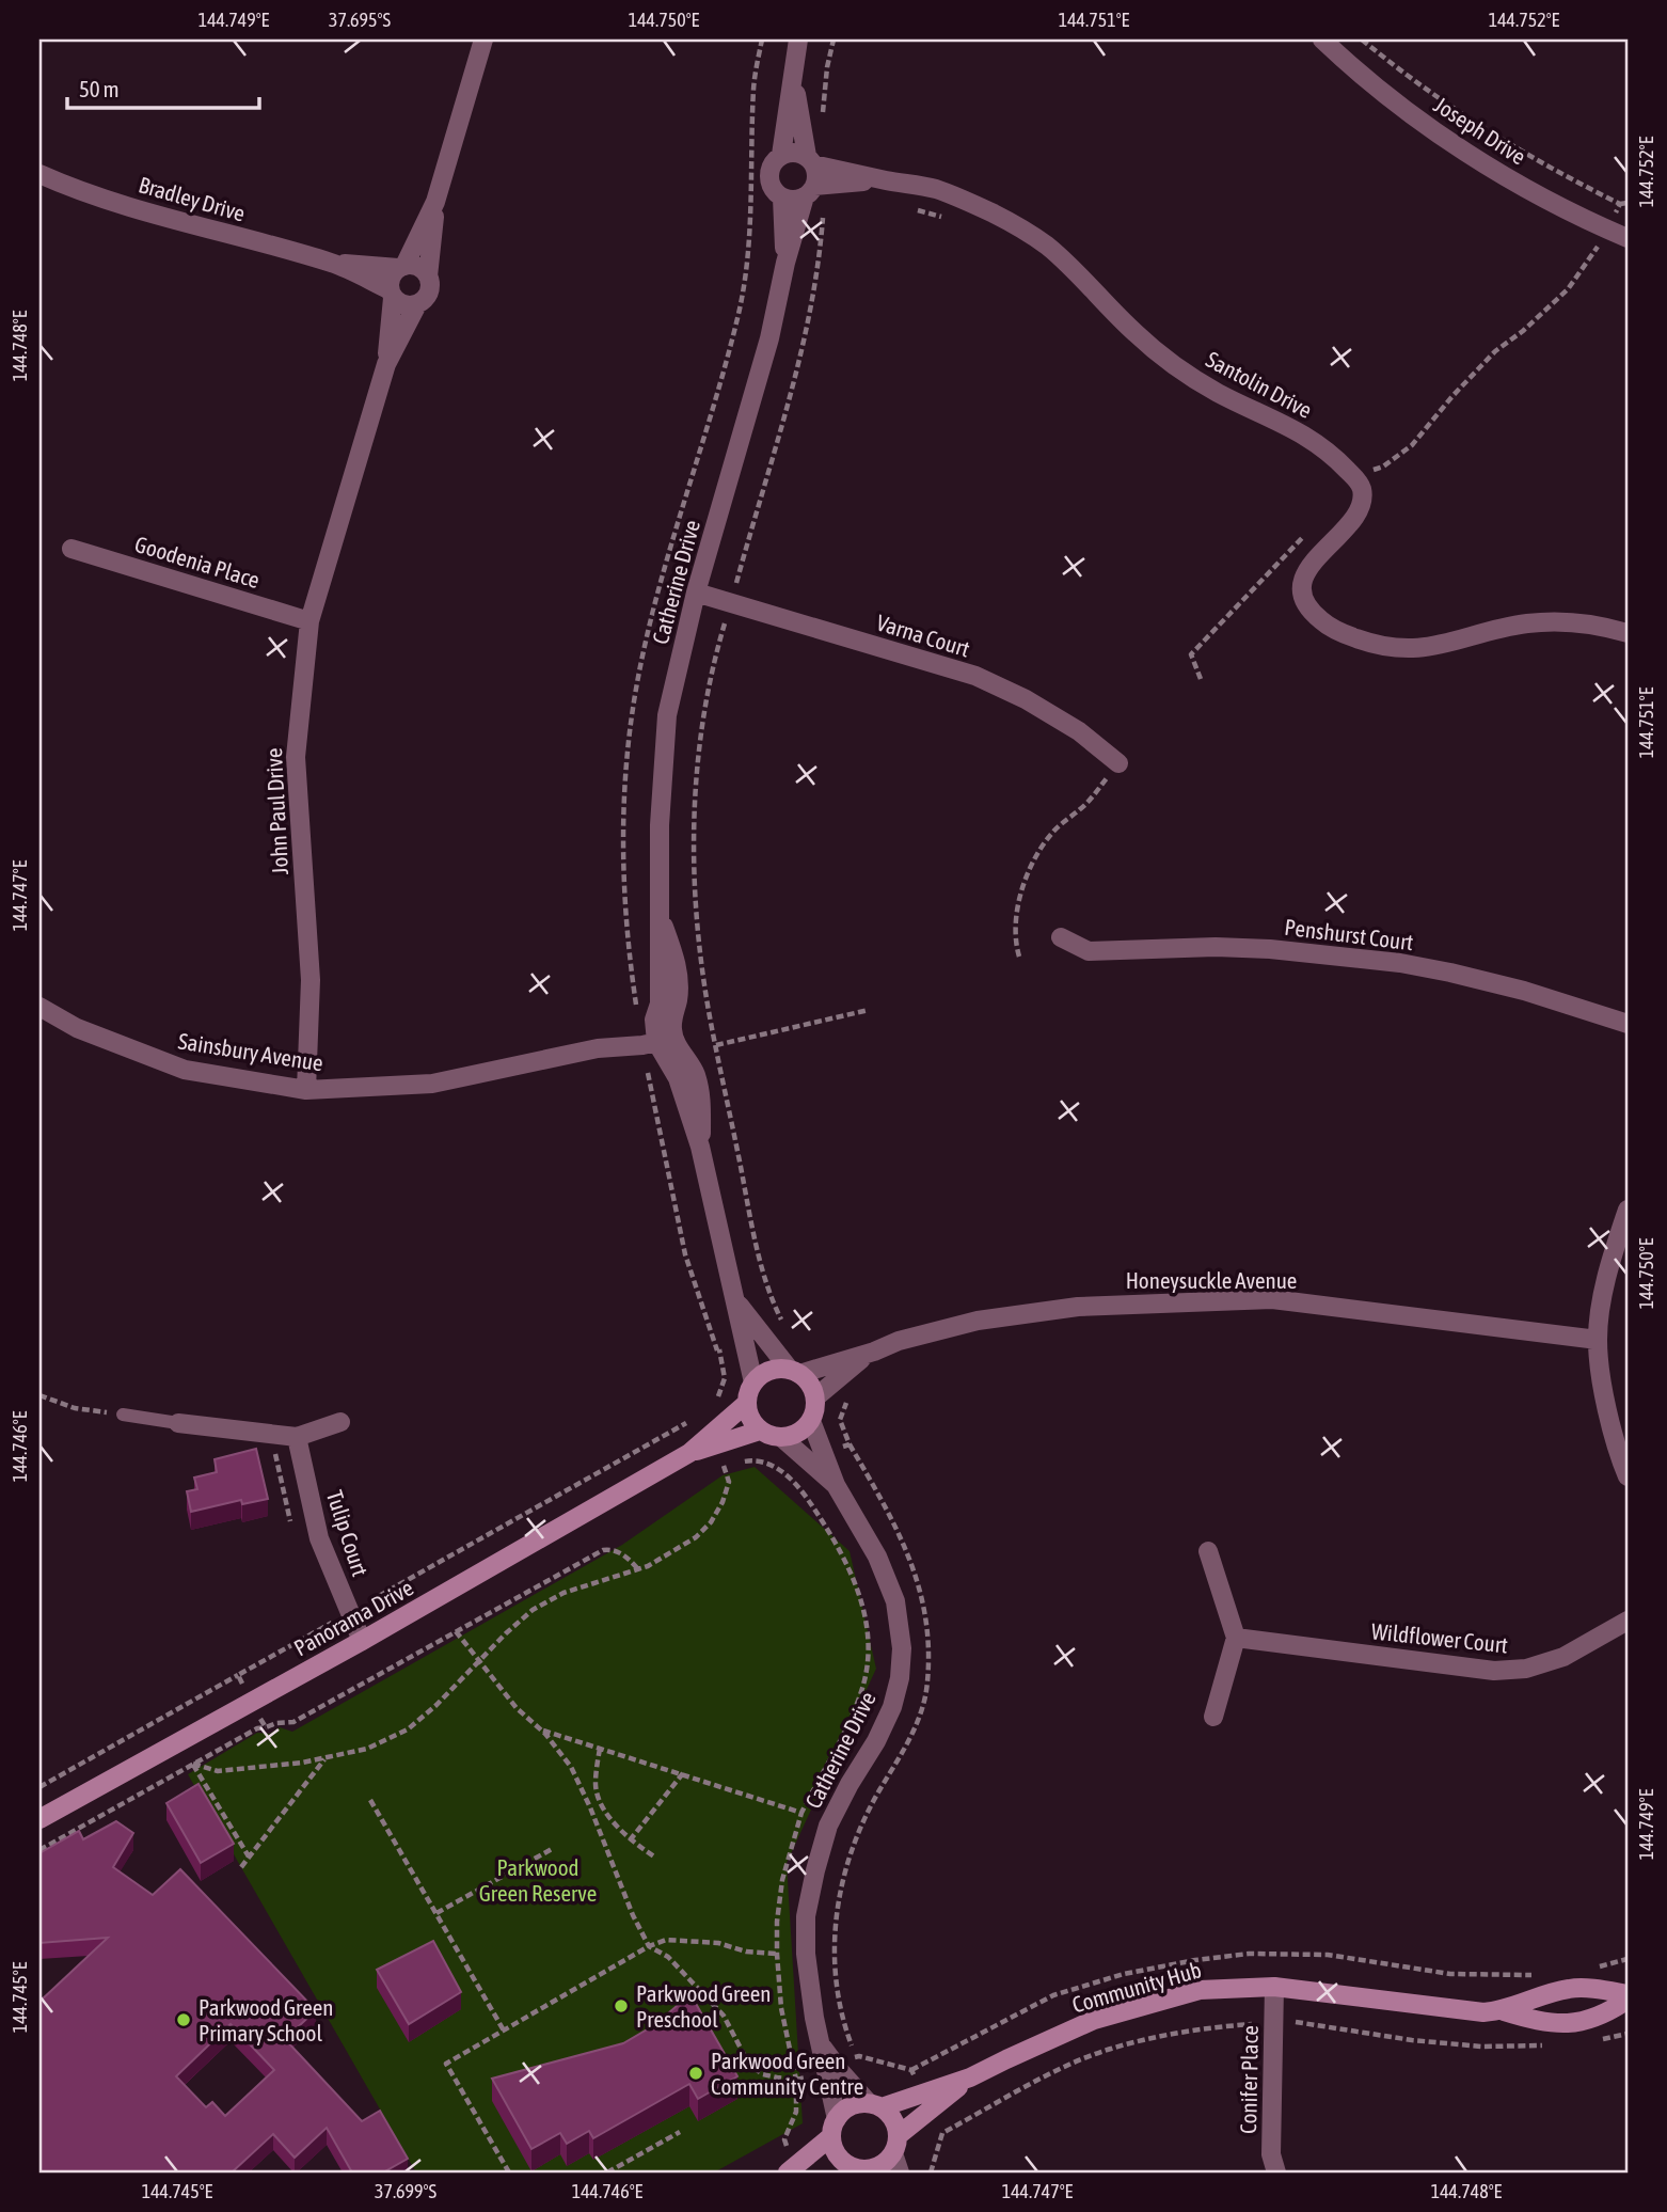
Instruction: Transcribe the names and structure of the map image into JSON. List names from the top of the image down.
{
  "streets": {
    "street": [
      "Joseph Drive",
      "Bradley Drive",
      "Santolin Drive",
      "Goodenia Place",
      "Catherine Drive",
      "Varna Court",
      "John Paul Drive",
      "Penshurst Court",
      "Sainsbury Avenue",
      "Honeysuckle Avenue",
      "Tulip Court",
      "Panorama Drive",
      "Wildflower Court",
      "Community Hub",
      "Conifer Place"
    ]
  },
  "crossings": [
    ["Bradley Drive", "John Paul Drive"],
    ["Santolin Drive", "Catherine Drive"],
    ["Goodenia Place", "John Paul Drive"],
    ["Catherine Drive", "Varna Court"],
    ["Catherine Drive", "Sainsbury Avenue"],
    ["Catherine Drive", "Honeysuckle Avenue"],
    ["Catherine Drive", "Panorama Drive"],
    ["Catherine Drive", "Community Hub"],
    ["John Paul Drive", "Sainsbury Avenue"],
    ["Honeysuckle Avenue", "Panorama Drive"],
    ["Tulip Court", "Panorama Drive"],
    ["Community Hub", "Conifer Place"]
  ],
  "parks": ["Parkwood Green Reserve"],
  "places": ["Parkwood Green Preschool", "Parkwood Green Primary School", "Parkwood Green Community Centre"],
  "scale_bar": "50 m",
  "coordinates": [
    "144.749°E",
    "37.695°S",
    "144.750°E",
    "144.751°E",
    "144.752°E",
    "144.748°E",
    "144.747°E",
    "144.746°E",
    "144.745°E",
    "37.699°S"
  ]
}
